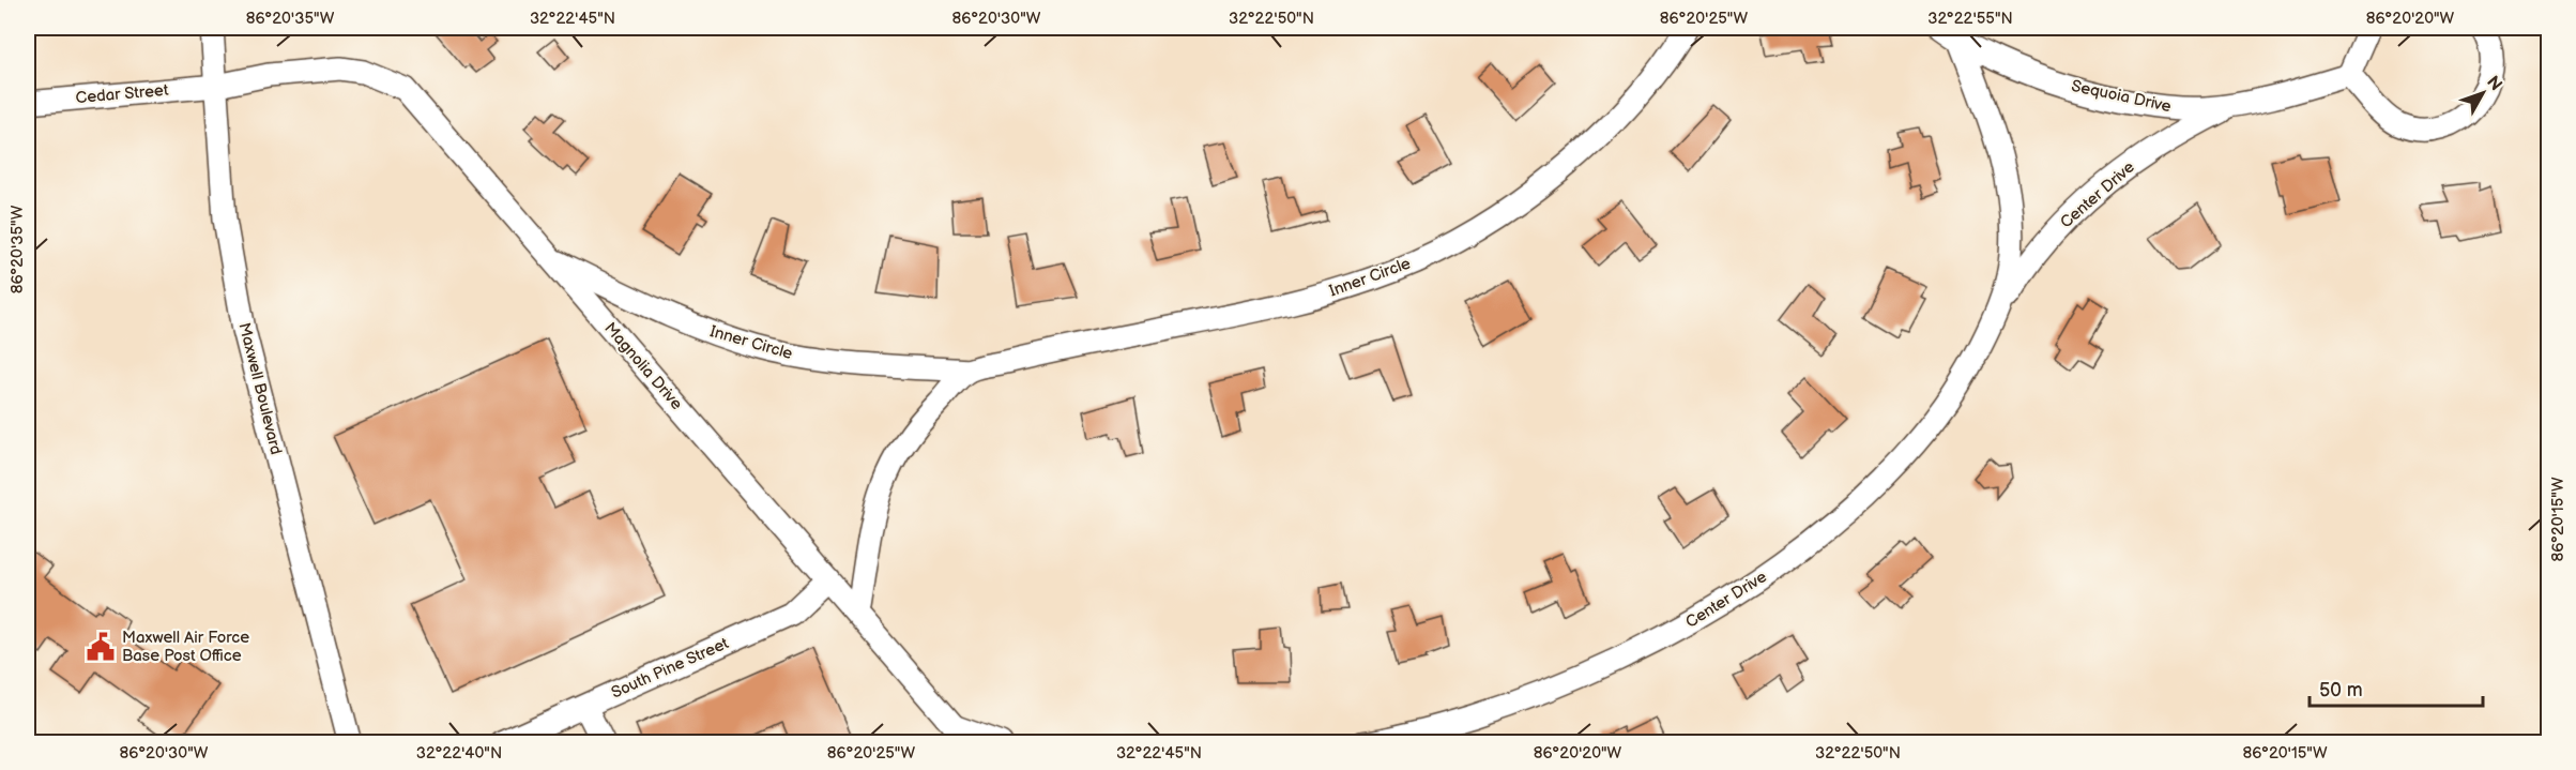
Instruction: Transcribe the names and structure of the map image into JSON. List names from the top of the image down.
{
  "streets": {
    "street": [
      "Cedar Street",
      "Sequoia Drive",
      "Center Drive",
      "Inner Circle",
      "Magnolia Drive",
      "Maxwell Boulevard",
      "South Pine Street"
    ]
  },
  "crossings": [
    ["Cedar Street", "Magnolia Drive"],
    ["Cedar Street", "Maxwell Boulevard"],
    ["Sequoia Drive", "Center Drive"],
    ["Inner Circle", "Magnolia Drive"],
    ["Magnolia Drive", "South Pine Street"]
  ],
  "places": {
    "public building": ["Maxwell Air Force Base Post Office"]
  },
  "scale_bar": "50 m",
  "north": "top right",
  "coordinates": [
    "86°20'35\"W",
    "32°22'45\"N",
    "86°20'30\"W",
    "32°22'50\"N",
    "86°20'25\"W",
    "32°22'55\"N",
    "86°20'20\"W",
    "86°20'15\"W",
    "32°22'40\"N"
  ]
}
